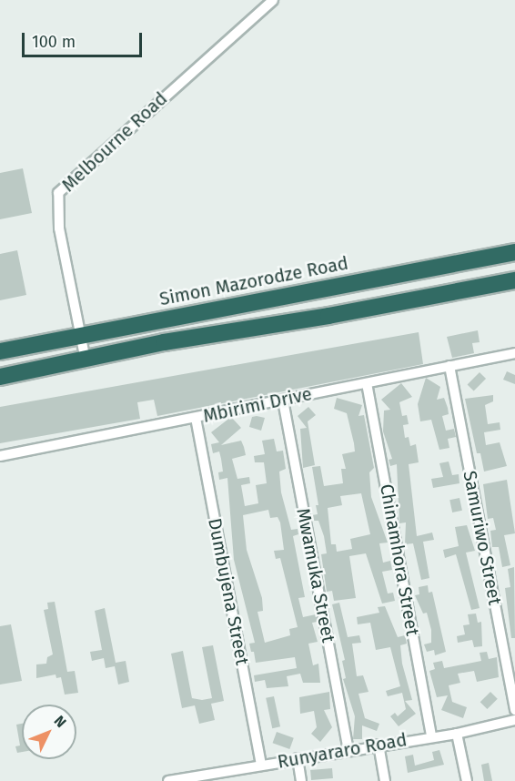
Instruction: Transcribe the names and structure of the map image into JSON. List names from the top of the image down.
{
  "streets": {
    "highway": ["Simon Mazorodze Road"],
    "street": [
      "Melbourne Road",
      "Mbirimi Drive",
      "Samuriwo Street",
      "Chinamhora Street",
      "Mwamuka Street",
      "Dumbujena Street",
      "Runyararo Road"
    ]
  },
  "crossings": [
    ["Melbourne Road", "Simon Mazorodze Road"],
    ["Mbirimi Drive", "Samuriwo Street"],
    ["Mbirimi Drive", "Chinamhora Street"],
    ["Mbirimi Drive", "Mwamuka Street"],
    ["Mbirimi Drive", "Dumbujena Street"],
    ["Chinamhora Street", "Runyararo Road"],
    ["Mwamuka Street", "Runyararo Road"],
    ["Dumbujena Street", "Runyararo Road"]
  ],
  "scale_bar": "100 m",
  "north": "top right"
}
